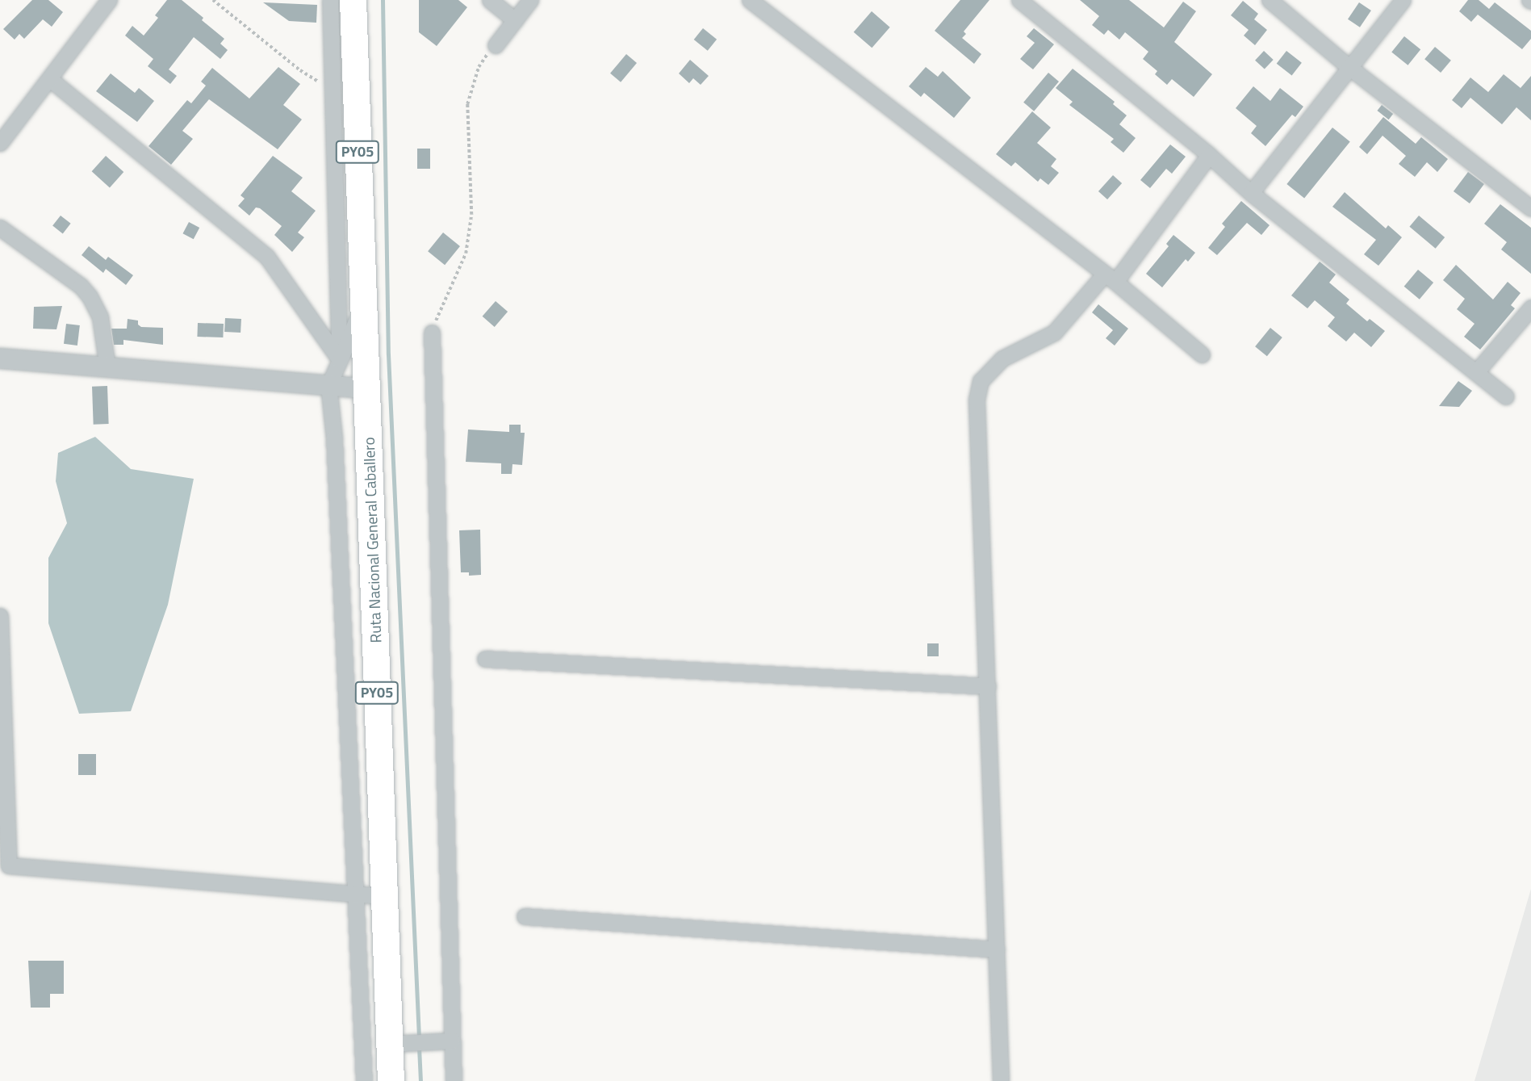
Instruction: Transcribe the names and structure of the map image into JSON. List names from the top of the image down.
{
  "streets": {
    "highway": ["PY05", "Ruta Nacional General Caballero"]
  }
}
